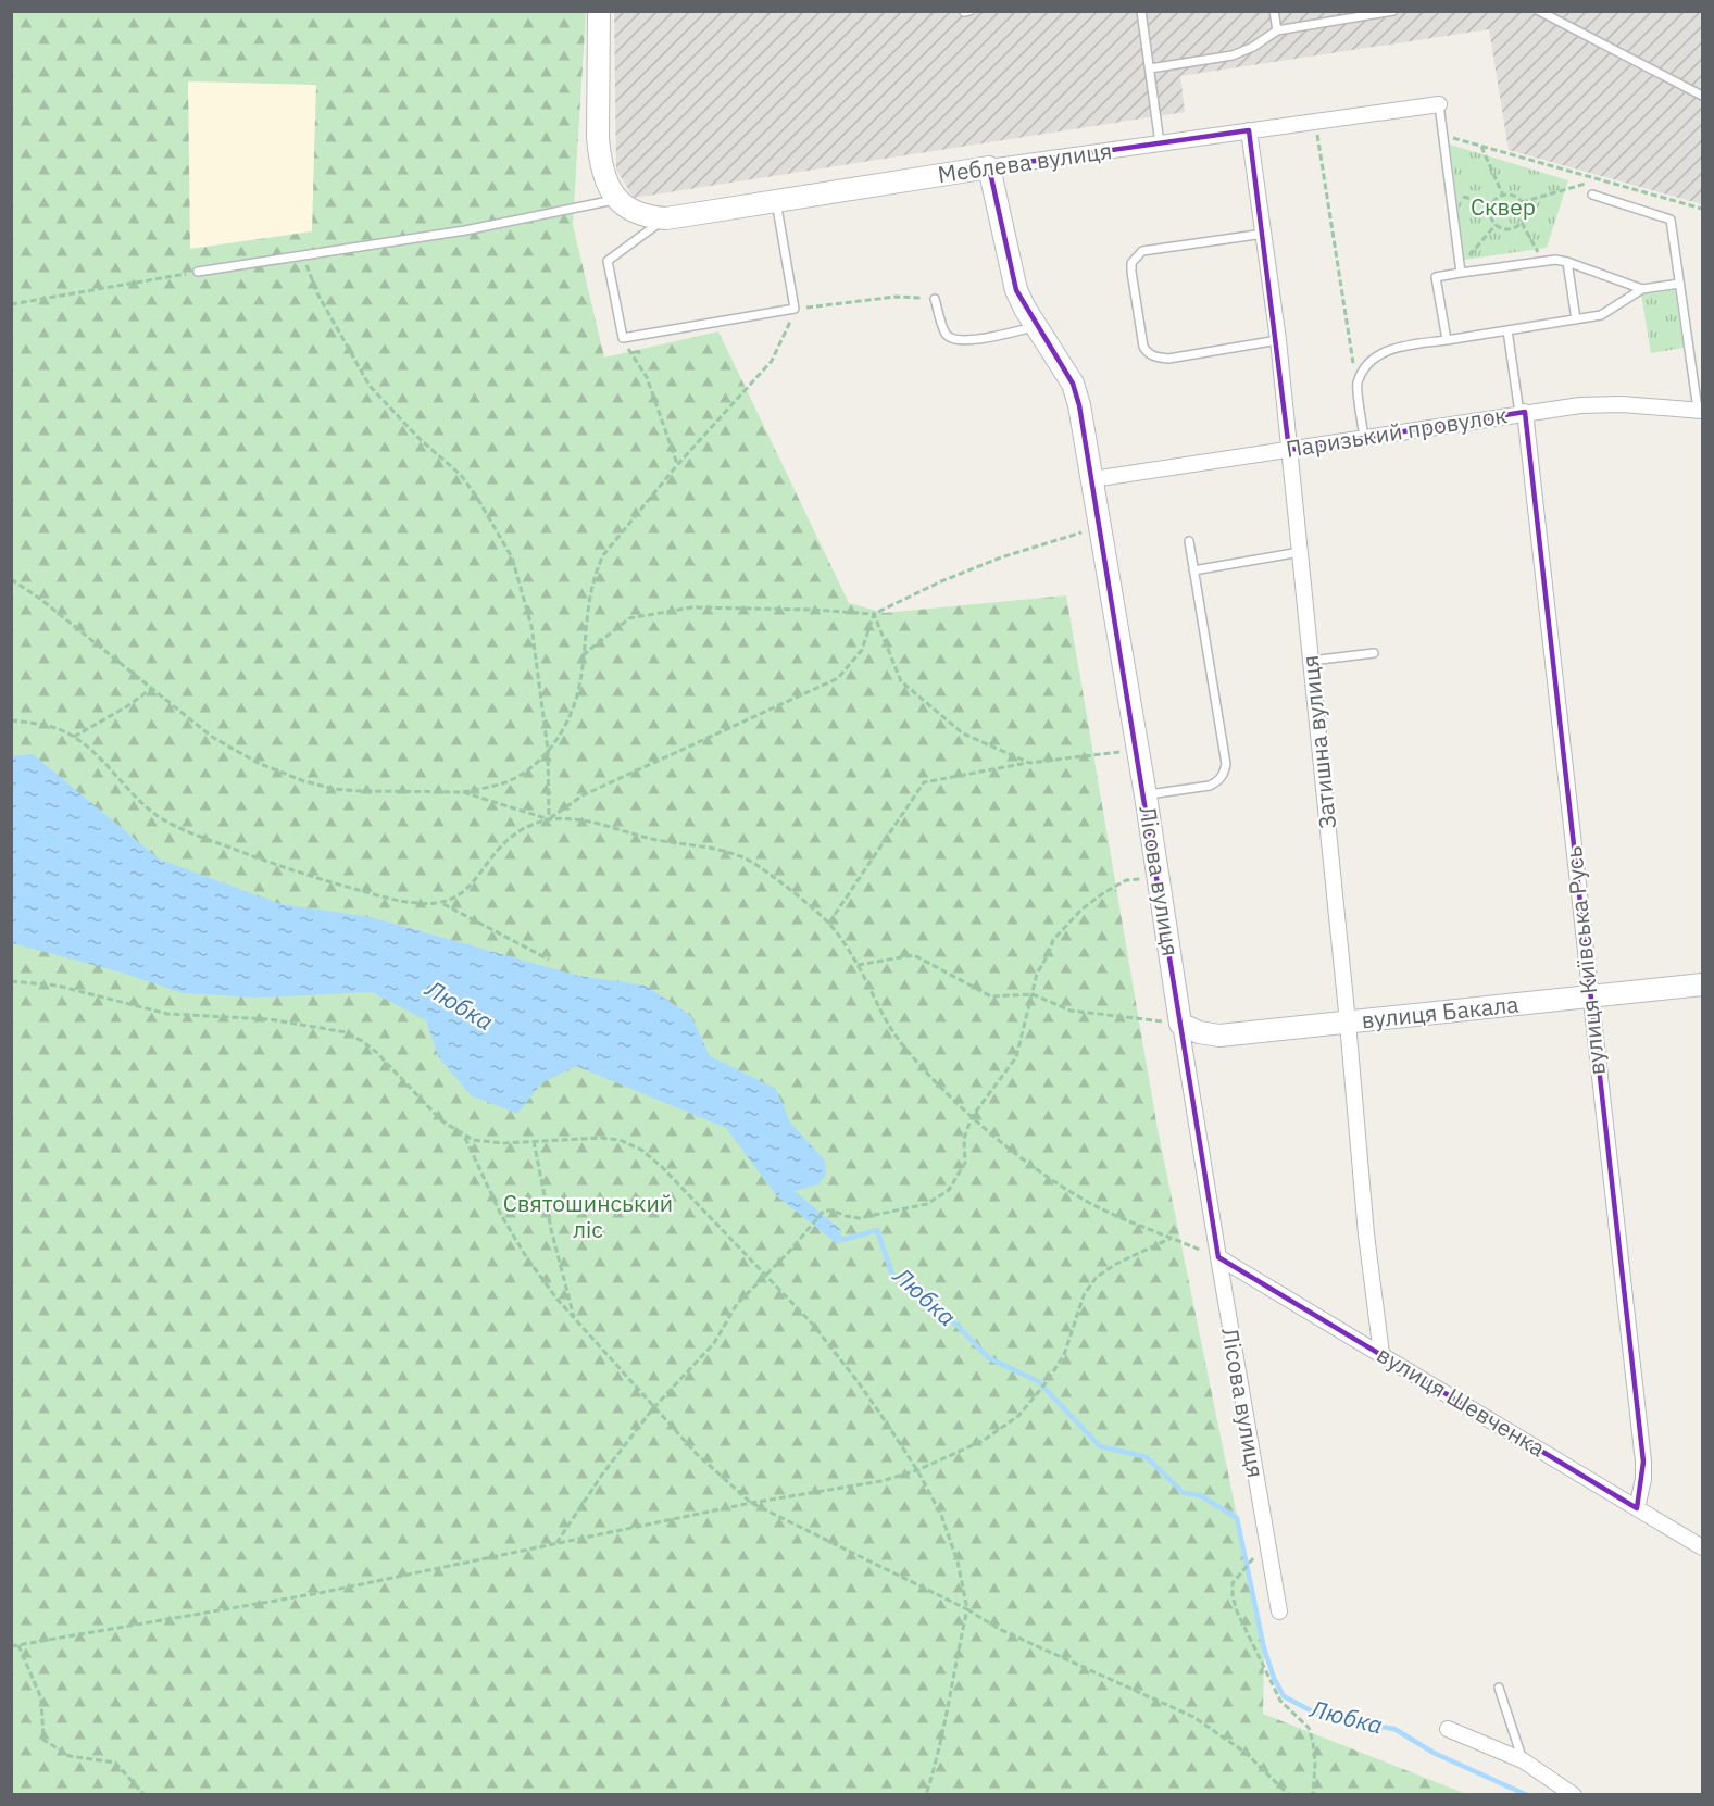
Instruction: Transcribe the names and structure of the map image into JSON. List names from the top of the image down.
{
  "streets": {
    "street": [
      "Меблева вулиця",
      "Паризький провулок",
      "Затишна вулиця",
      "Лісова вулиця",
      "вулиця Київська Русь",
      "вулиця Бакала",
      "вулиця Шевченка"
    ]
  },
  "crossings": [
    ["Меблева вулиця", "Затишна вулиця"],
    ["Меблева вулиця", "Лісова вулиця"],
    ["Паризький провулок", "Затишна вулиця"],
    ["Паризький провулок", "Лісова вулиця"],
    ["Паризький провулок", "вулиця Київська Русь"],
    ["Затишна вулиця", "вулиця Бакала"],
    ["Затишна вулиця", "вулиця Шевченка"],
    ["Лісова вулиця", "вулиця Бакала"],
    ["Лісова вулиця", "вулиця Шевченка"],
    ["вулиця Київська Русь", "вулиця Бакала"],
    ["вулиця Київська Русь", "вулиця Шевченка"]
  ],
  "water": ["Любка"],
  "parks": ["Сквер", "Святошинський ліс"]
}
